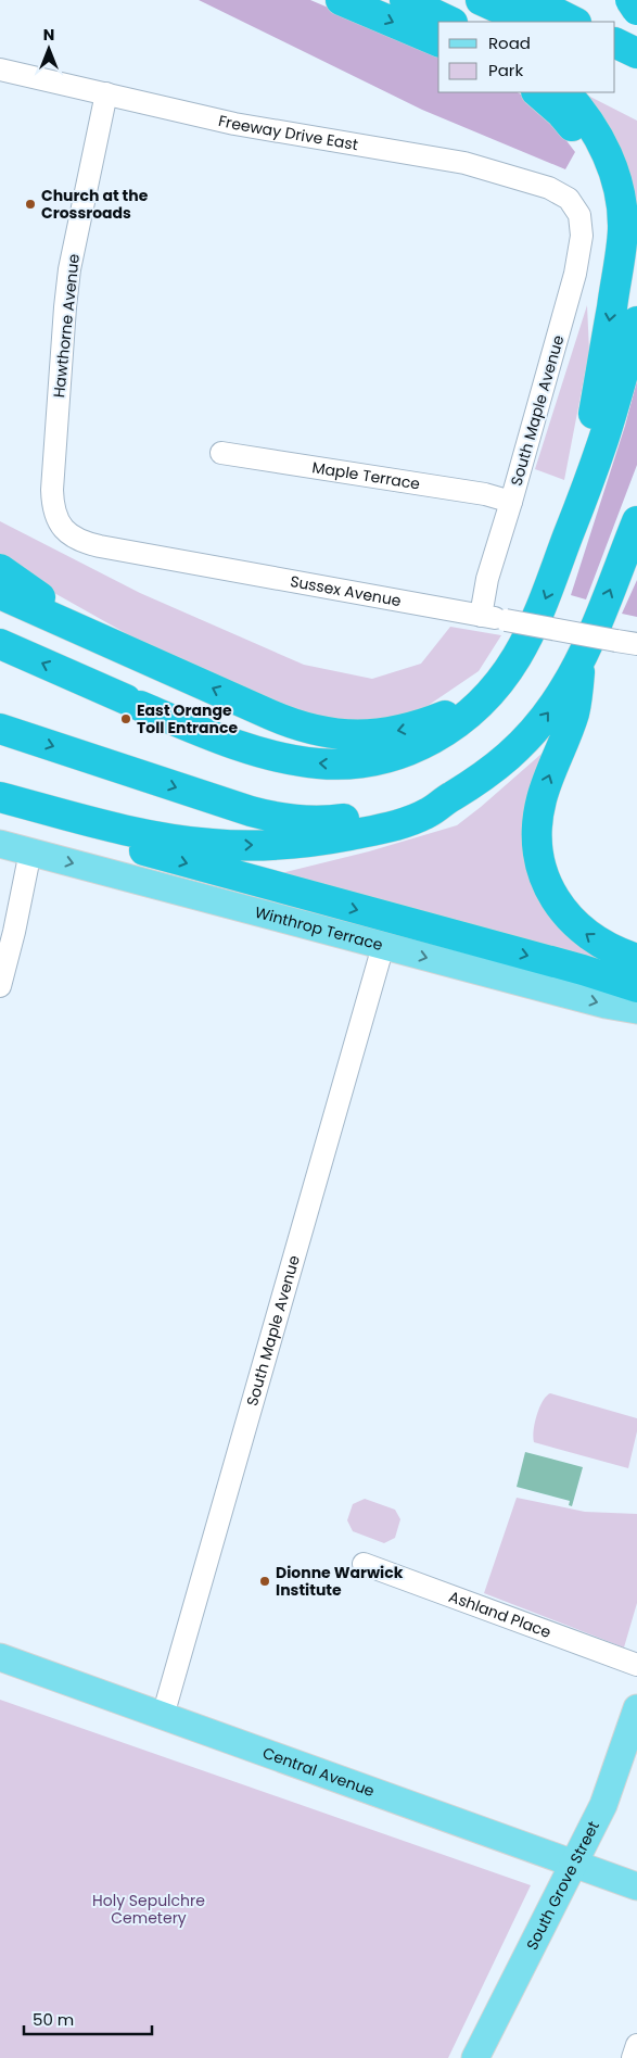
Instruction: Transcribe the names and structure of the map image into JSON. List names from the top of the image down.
{
  "streets": {
    "main road": ["Winthrop Terrace", "Central Avenue", "South Grove Street"],
    "street": [
      "Freeway Drive East",
      "Hawthorne Avenue",
      "South Maple Avenue",
      "Maple Terrace",
      "Sussex Avenue",
      "Ashland Place"
    ]
  },
  "crossings": [
    ["Freeway Drive East", "Hawthorne Avenue"],
    ["Freeway Drive East", "South Maple Avenue"],
    ["Hawthorne Avenue", "Sussex Avenue"],
    ["South Maple Avenue", "Maple Terrace"],
    ["South Maple Avenue", "Sussex Avenue"],
    ["South Maple Avenue", "Winthrop Terrace"],
    ["South Maple Avenue", "Central Avenue"],
    ["Central Avenue", "South Grove Street"]
  ],
  "one_way": ["Winthrop Terrace"],
  "parks": ["Holy Sepulchre Cemetery"],
  "places": ["Church at the Crossroads", "East Orange Toll Entrance", "Dionne Warwick Institute"],
  "legend": ["Road", "Park"],
  "scale_bar": "50 m",
  "north": "top"
}
